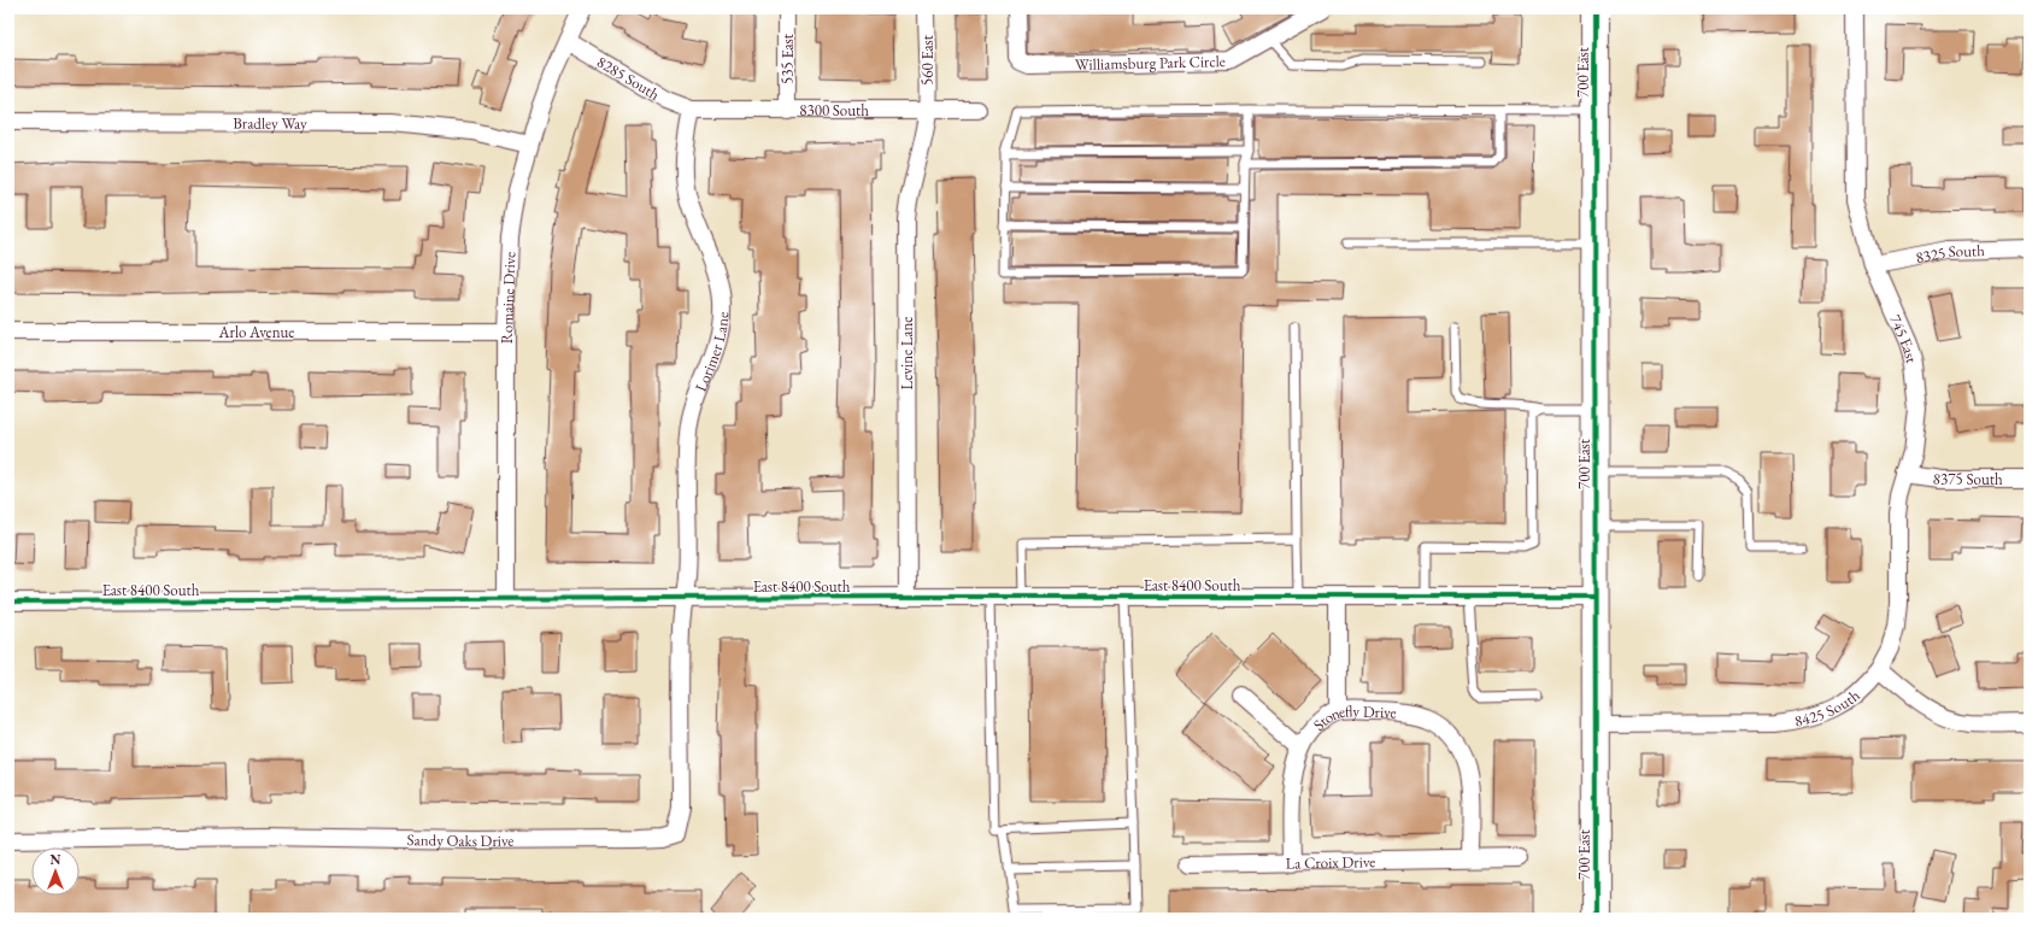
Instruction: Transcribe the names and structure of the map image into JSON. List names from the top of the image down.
{
  "streets": {
    "main road": ["700 East"],
    "street": [
      "535 East",
      "560 East",
      "Williamsburg Park Circle",
      "8285 South",
      "8300 South",
      "Bradley Way",
      "8325 South",
      "Romaine Drive",
      "Arlo Avenue",
      "745 East",
      "Lorimer Lane",
      "Levine Lane",
      "8375 South",
      "East 8400 South",
      "8425 South",
      "Stonefly Drive",
      "Sandy Oaks Drive",
      "La Croix Drive"
    ]
  },
  "crossings": [
    ["535 East", "8300 South"],
    ["560 East", "8300 South"],
    ["560 East", "Levine Lane"],
    ["700 East", "East 8400 South"],
    ["700 East", "8425 South"],
    ["8285 South", "8300 South"],
    ["8285 South", "Romaine Drive"],
    ["8285 South", "Lorimer Lane"],
    ["8300 South", "Lorimer Lane"],
    ["8300 South", "Levine Lane"],
    ["Bradley Way", "Romaine Drive"],
    ["8325 South", "745 East"],
    ["Romaine Drive", "Arlo Avenue"],
    ["Romaine Drive", "East 8400 South"],
    ["745 East", "8375 South"],
    ["745 East", "8425 South"],
    ["Lorimer Lane", "East 8400 South"],
    ["Lorimer Lane", "Sandy Oaks Drive"],
    ["Levine Lane", "East 8400 South"],
    ["East 8400 South", "Sandy Oaks Drive"],
    ["Stonefly Drive", "La Croix Drive"]
  ],
  "north": "top"
}
